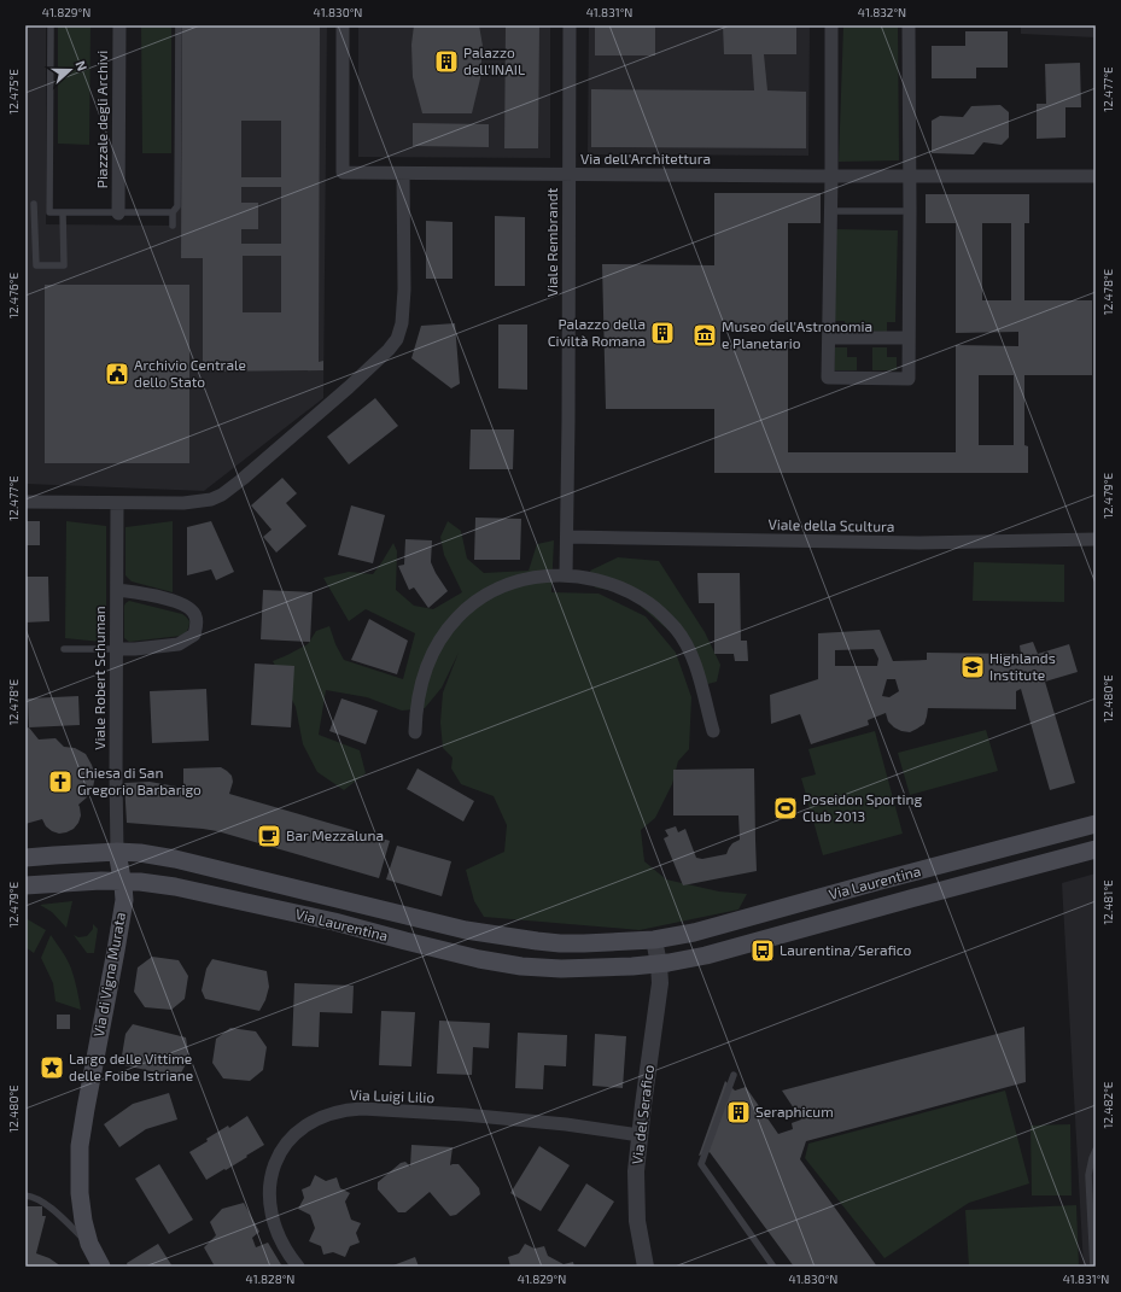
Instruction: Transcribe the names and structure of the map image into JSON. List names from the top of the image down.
{
  "streets": {
    "main road": ["Via Laurentina", "Via di Vigna Murata"],
    "street": [
      "Piazzale degli Archivi",
      "Via dell'Architettura",
      "Viale Rembrandt",
      "Viale della Scultura",
      "Viale Robert Schuman",
      "Via Luigi Lilio",
      "Via del Serafico"
    ]
  },
  "crossings": [
    ["Via dell'Architettura", "Viale Rembrandt"],
    ["Viale Rembrandt", "Viale della Scultura"],
    ["Viale Robert Schuman", "Via Laurentina"],
    ["Viale Robert Schuman", "Via di Vigna Murata"],
    ["Via Laurentina", "Via di Vigna Murata"],
    ["Via Laurentina", "Via del Serafico"],
    ["Via Luigi Lilio", "Via del Serafico"]
  ],
  "places": {
    "building": ["Palazzo dell'INAIL", "Palazzo della Civiltà Romana", "Seraphicum"],
    "museum": ["Museo dell'Astronomia e Planetario"],
    "public building": ["Archivio Centrale dello Stato"],
    "school or university": ["Highlands Institute"],
    "church": ["Chiesa di San Gregorio Barbarigo"],
    "sports": ["Poseidon Sporting Club 2013"],
    "cafe": ["Bar Mezzaluna"],
    "bus stop": ["Laurentina/Serafico"],
    "place": ["Largo delle Vittime delle Foibe Istriane"]
  },
  "north": "right",
  "coordinates": [
    "41.829°N",
    "41.830°N",
    "41.831°N",
    "41.832°N",
    "12.477°E",
    "12.475°E",
    "12.478°E",
    "12.476°E",
    "12.479°E",
    "12.480°E",
    "12.481°E",
    "12.482°E",
    "41.828°N"
  ]
}
